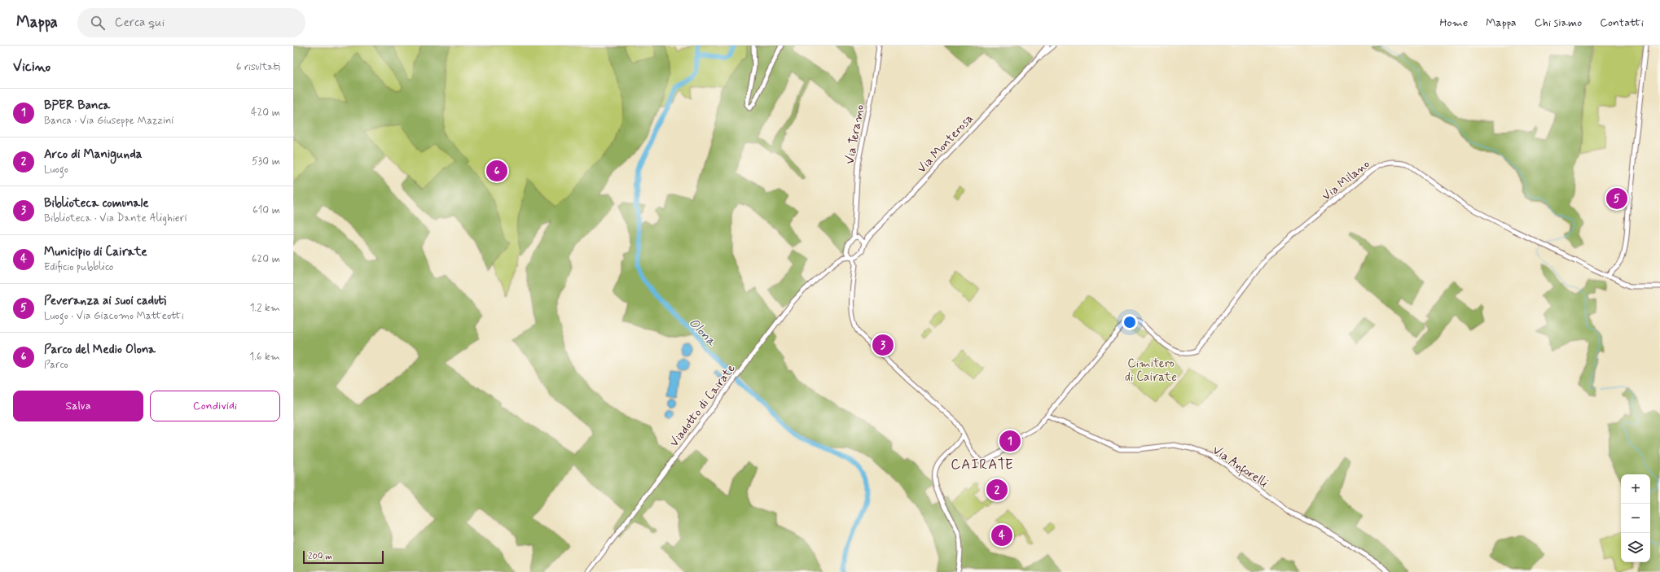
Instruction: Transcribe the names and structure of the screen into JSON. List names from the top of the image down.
{
  "streets": {
    "street": [
      "Via Teramo",
      "Via Monterosa",
      "Via Milano",
      "Viadotto di Cairate",
      "Via Anforelli"
    ]
  },
  "crossings": [
    ["Via Teramo", "Via Monterosa"],
    ["Via Milano", "Via Anforelli"]
  ],
  "districts": ["CAIRATE"],
  "water": ["Olona"],
  "parks": ["Cimitero di Cairate"],
  "scale_bar": "200 m",
  "page": {
    "header": "Mappa",
    "search": "Cerca qui",
    "nav": [
      "Home",
      "Mappa",
      "Chi siamo",
      "Contatti"
    ],
    "heading": ["Vicino", "6 risultati"],
    "list": [
      {
        "mark": "1",
        "name": "BPER Banca",
        "note": "Banca · Via Giuseppe Mazzini",
        "value": "420 m"
      },
      {
        "mark": "2",
        "name": "Arco di Manigunda",
        "note": "Luogo",
        "value": "530 m"
      },
      {
        "mark": "3",
        "name": "Biblioteca comunale",
        "note": "Biblioteca · Via Dante Alighieri",
        "value": "610 m"
      },
      {
        "mark": "4",
        "name": "Municipio di Cairate",
        "note": "Edificio pubblico",
        "value": "620 m"
      },
      {
        "mark": "5",
        "name": "Peveranza ai suoi caduti",
        "note": "Luogo · Via Giacomo Matteotti",
        "value": "1.2 km"
      },
      {
        "mark": "6",
        "name": "Parco del Medio Olona",
        "note": "Parco",
        "value": "1.6 km"
      }
    ],
    "pins": [
      "6",
      "5",
      "3",
      "1",
      "2",
      "4"
    ],
    "buttons": ["Salva", "Condividi"],
    "map_buttons": ["+", "−"],
    "scale": "200 m"
  }
}
